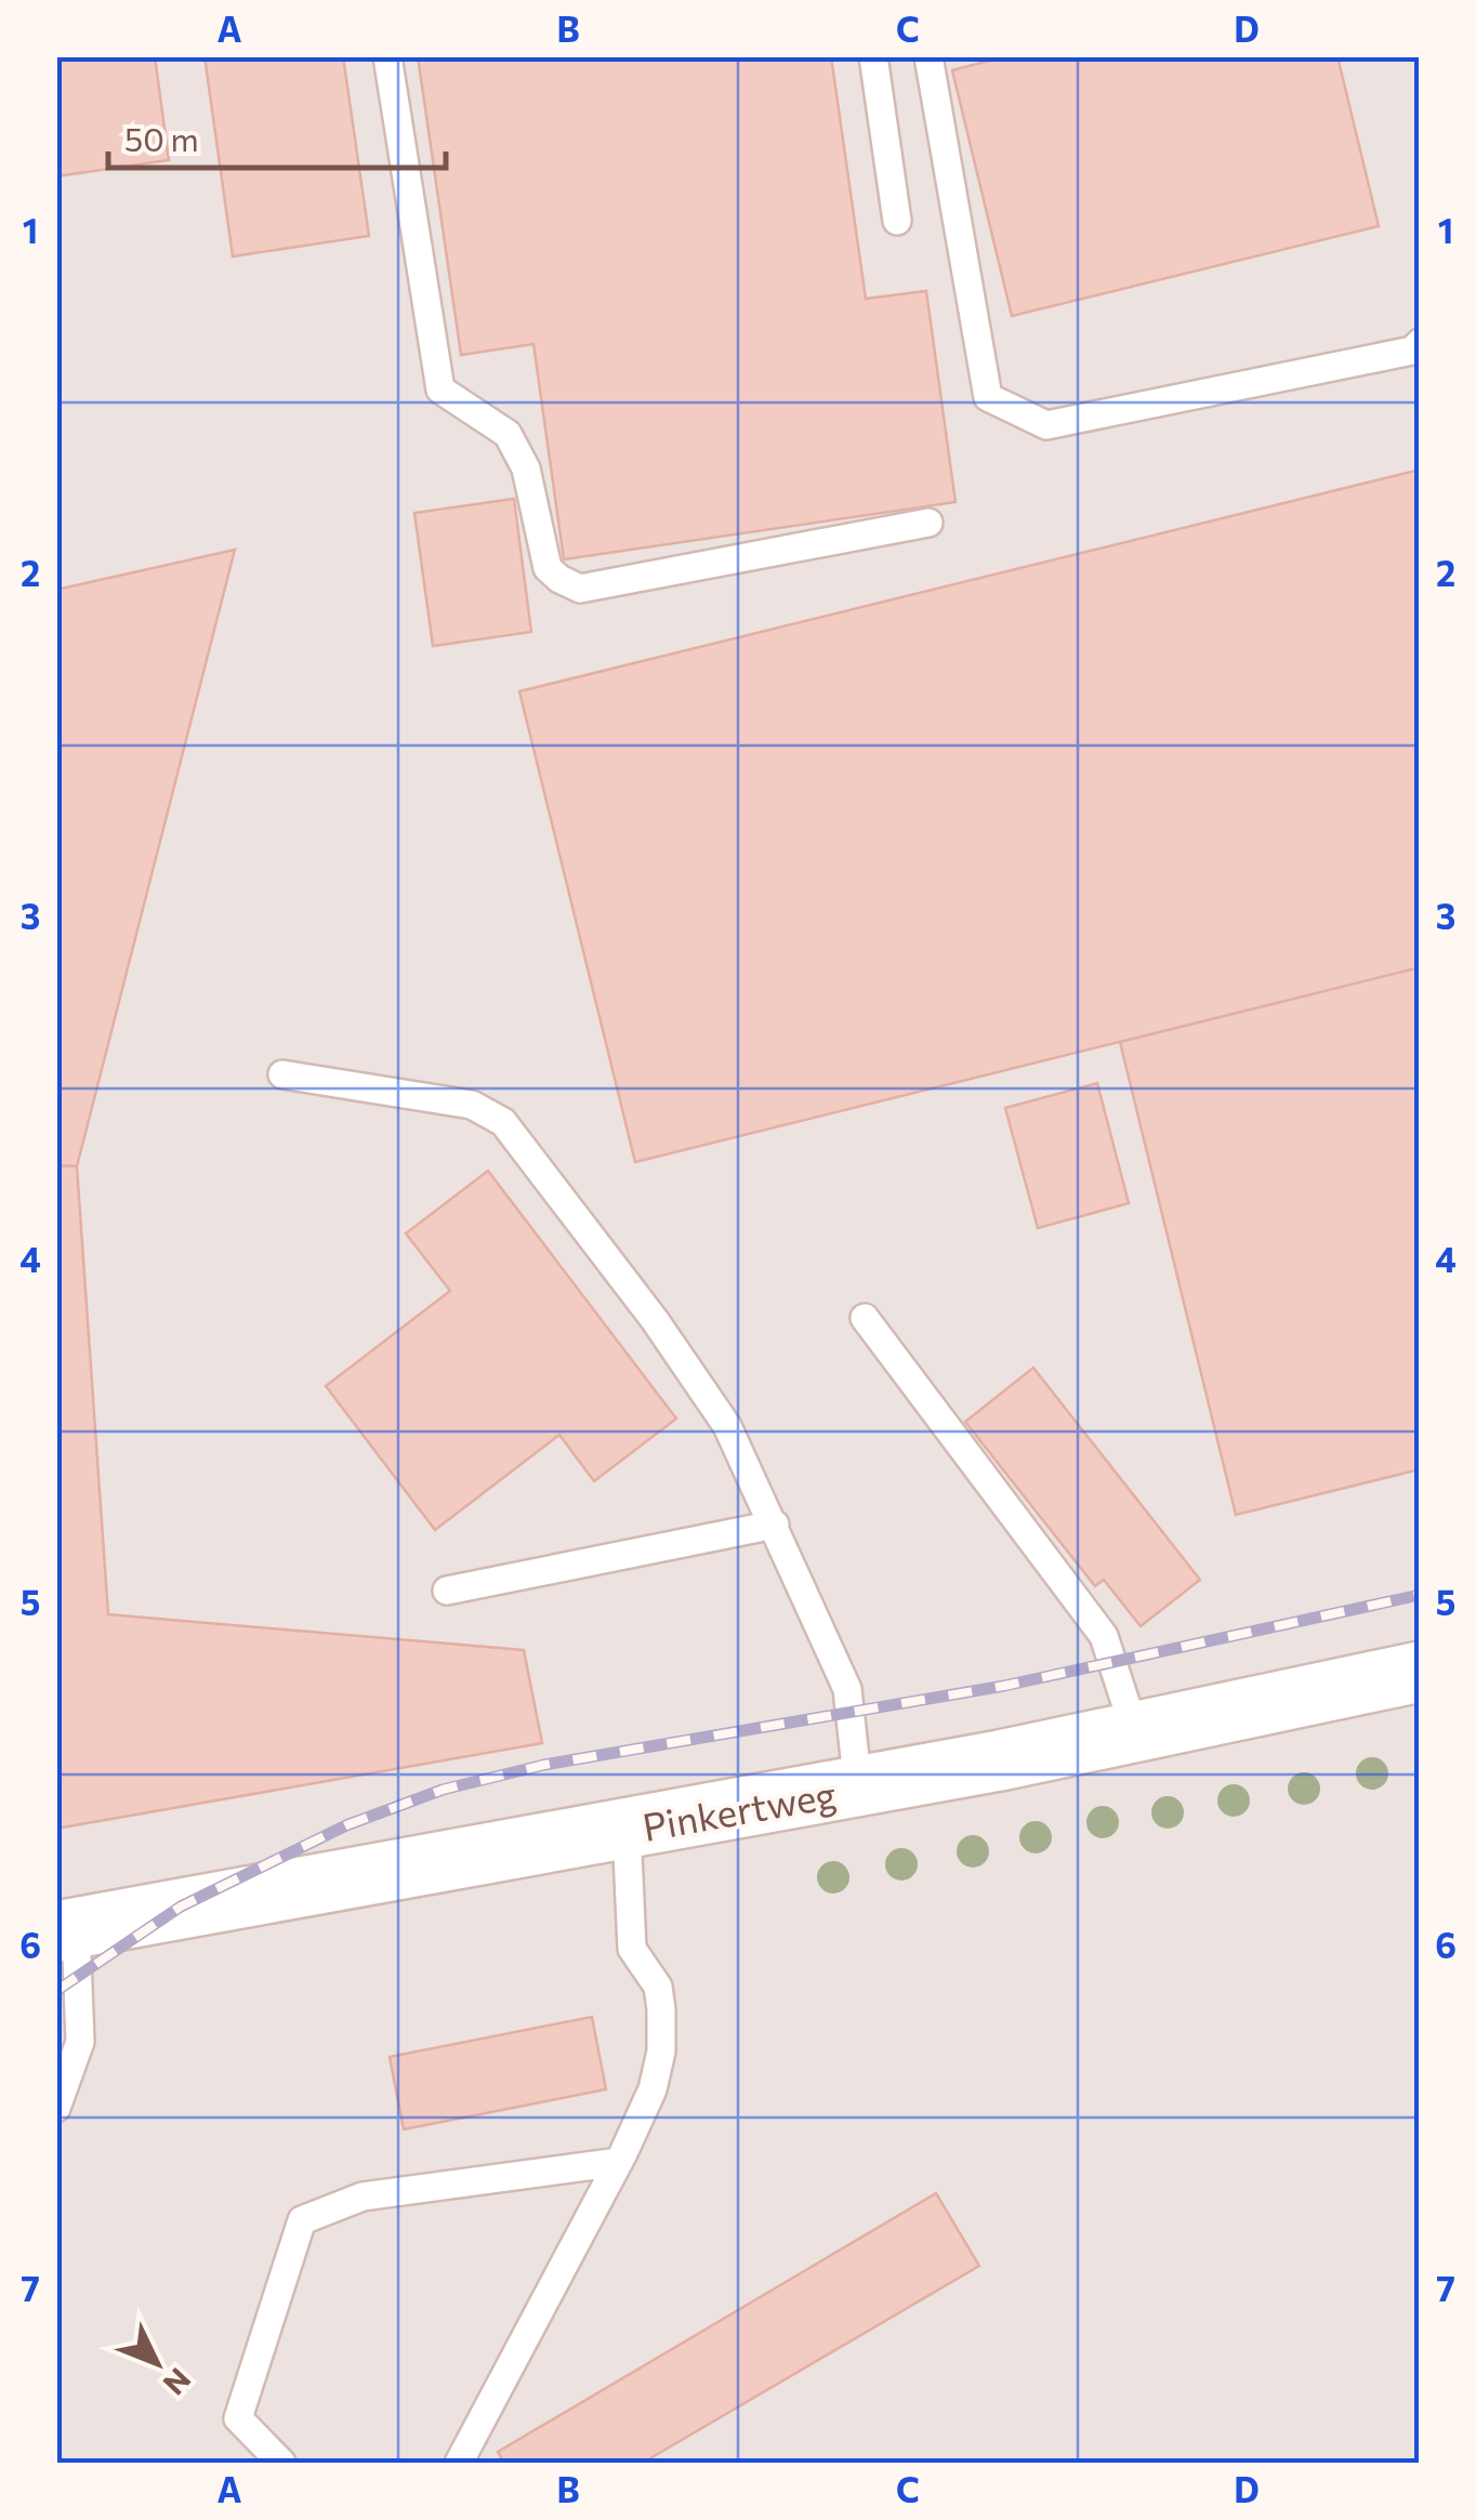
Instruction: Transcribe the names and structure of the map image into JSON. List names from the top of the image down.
{
  "streets": {
    "street": ["Pinkertweg"]
  },
  "scale_bar": "50 m",
  "north": "bottom right",
  "grid": {
    "columns": [
      "A",
      "B",
      "C",
      "D"
    ],
    "rows": [
      "1",
      "2",
      "3",
      "4",
      "5",
      "6",
      "7"
    ]
  }
}
